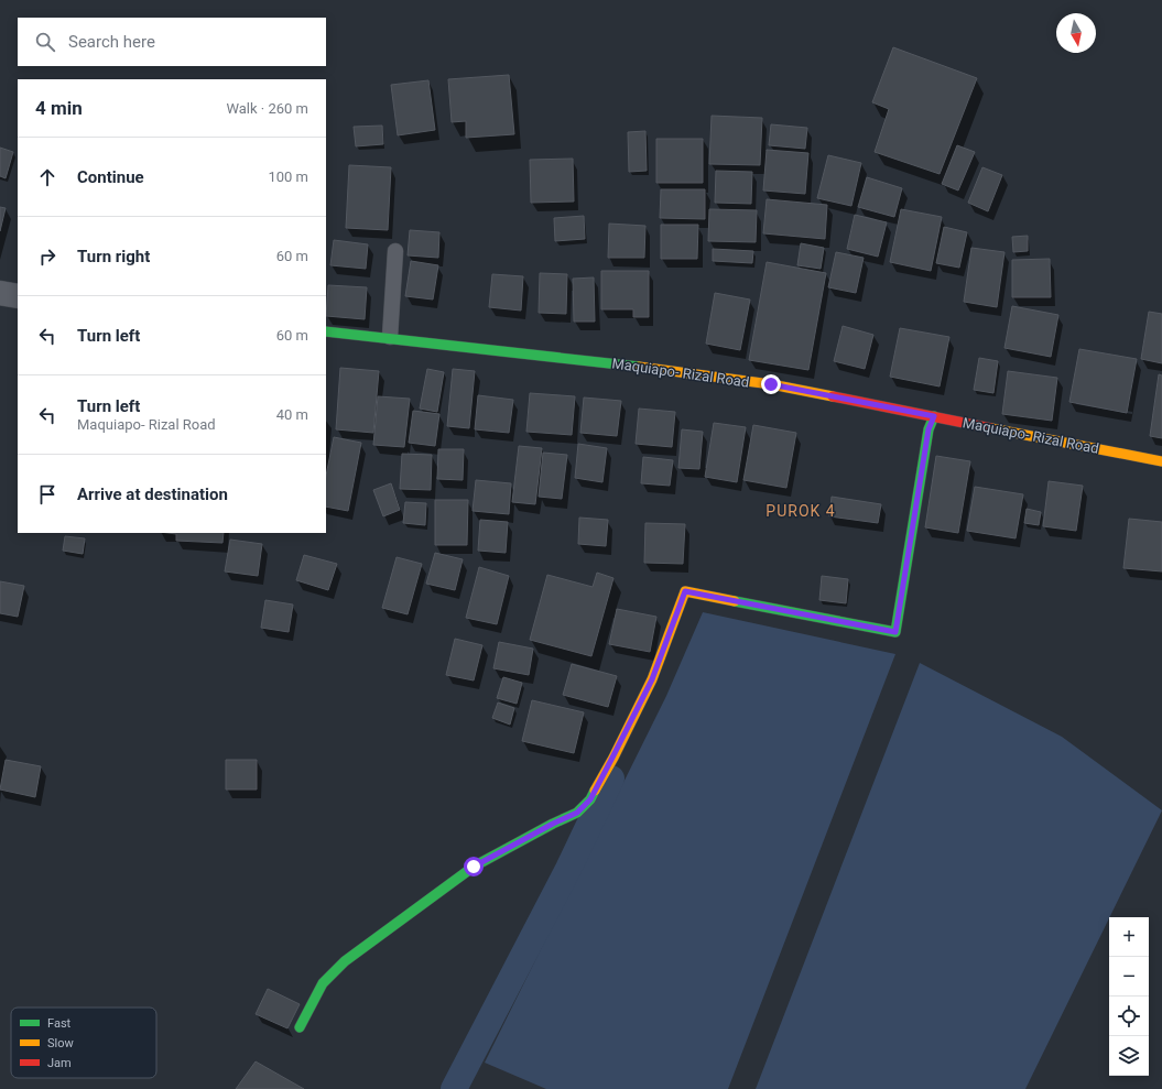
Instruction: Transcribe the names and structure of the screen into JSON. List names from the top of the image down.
{
  "streets": {
    "street": ["Maquiapo- Rizal Road"]
  },
  "districts": ["PUROK 4"],
  "legend": ["Fast", "Slow", "Jam"],
  "north": "bottom",
  "page": {
    "search": "Search here",
    "heading": ["4 min", "Walk · 260 m"],
    "list": [
      ["Continue", "100 m"],
      ["Turn right", "60 m"],
      ["Turn left", "60 m"],
      ["Turn left", "Maquiapo- Rizal Road", "40 m"],
      "Arrive at destination"
    ],
    "map_buttons": ["+", "−"]
  }
}
